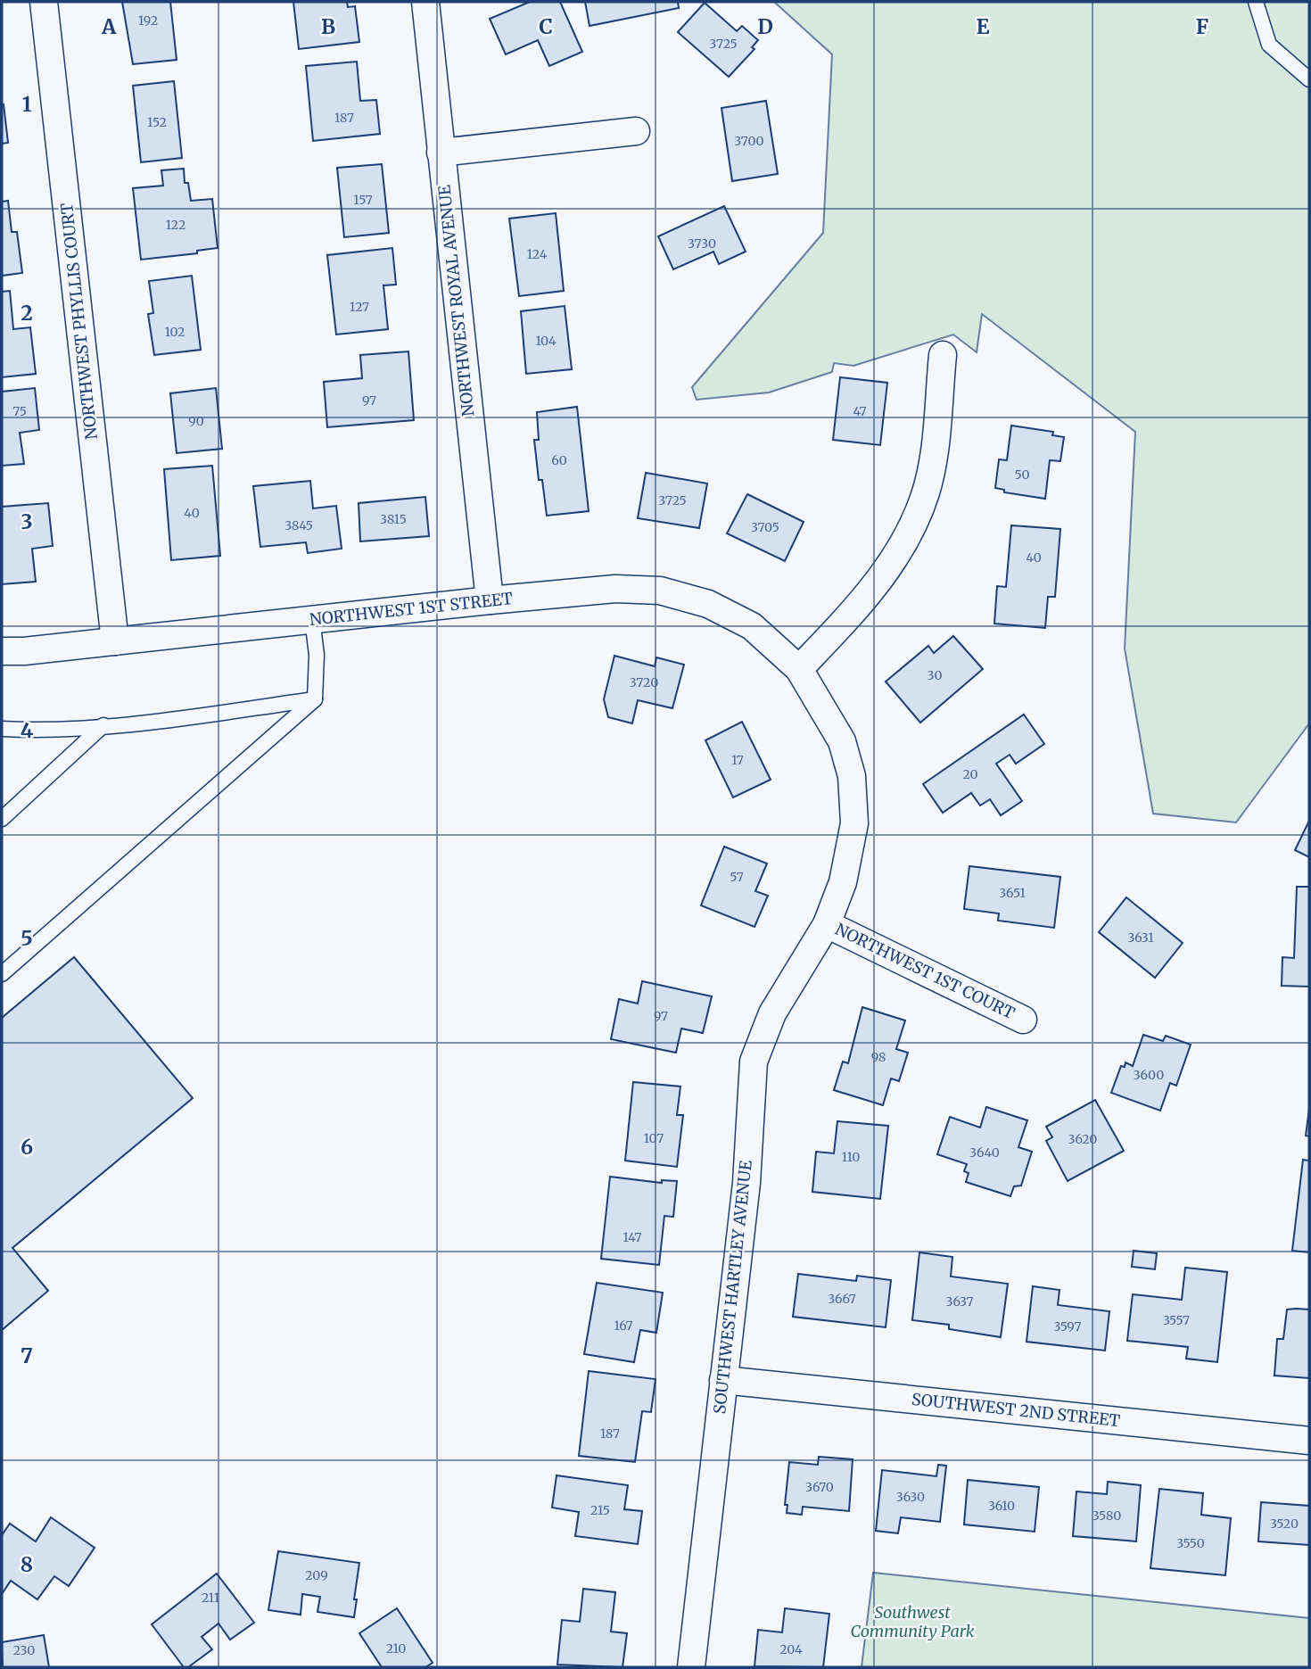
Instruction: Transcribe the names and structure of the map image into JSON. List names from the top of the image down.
{
  "streets": {
    "street": [
      "NORTHWEST ROYAL AVENUE",
      "NORTHWEST PHYLLIS COURT",
      "NORTHWEST 1ST STREET",
      "NORTHWEST 1ST COURT",
      "SOUTHWEST HARTLEY AVENUE",
      "SOUTHWEST 2ND STREET"
    ]
  },
  "crossings": [
    ["NORTHWEST ROYAL AVENUE", "NORTHWEST 1ST STREET"],
    ["NORTHWEST PHYLLIS COURT", "NORTHWEST 1ST STREET"],
    ["NORTHWEST 1ST STREET", "NORTHWEST 1ST COURT"],
    ["NORTHWEST 1ST STREET", "SOUTHWEST HARTLEY AVENUE"],
    ["NORTHWEST 1ST COURT", "SOUTHWEST HARTLEY AVENUE"],
    ["SOUTHWEST HARTLEY AVENUE", "SOUTHWEST 2ND STREET"]
  ],
  "parks": ["Southwest Community Park"],
  "house_numbers": [
    "192",
    "3725",
    "187",
    "152",
    "3700",
    "157",
    "122",
    "3730",
    "124",
    "127",
    "102",
    "104",
    "97",
    "75",
    "47",
    "90",
    "60",
    "50",
    "3725",
    "40",
    "3815",
    "3845",
    "3705",
    "40",
    "30",
    "3720",
    "17",
    "20",
    "57",
    "3651",
    "3631",
    "97",
    "98",
    "3600",
    "107",
    "3620",
    "3640",
    "110",
    "147",
    "3667",
    "3637",
    "3557",
    "167",
    "3597",
    "187",
    "3670",
    "3630",
    "3610",
    "215",
    "3580",
    "3520",
    "3550",
    "209",
    "211",
    "210",
    "204",
    "230"
  ],
  "grid": {
    "columns": [
      "A",
      "B",
      "C",
      "D",
      "E",
      "F"
    ],
    "rows": [
      "1",
      "2",
      "3",
      "4",
      "5",
      "6",
      "7",
      "8"
    ]
  }
}
